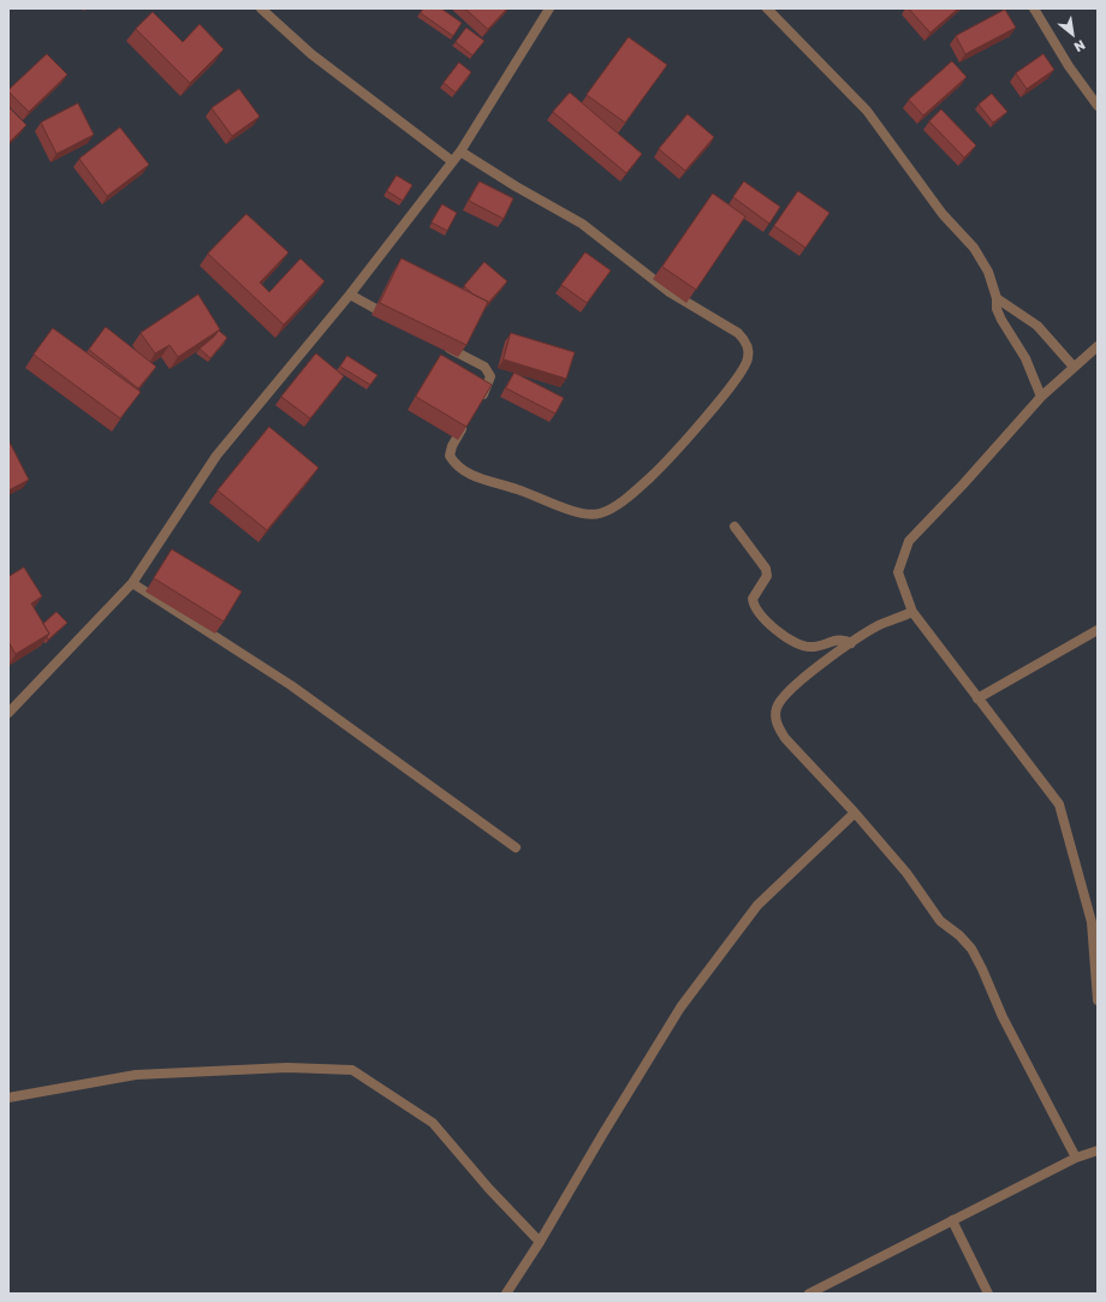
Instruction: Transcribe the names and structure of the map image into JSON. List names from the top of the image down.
{
  "north": "bottom right"
}
